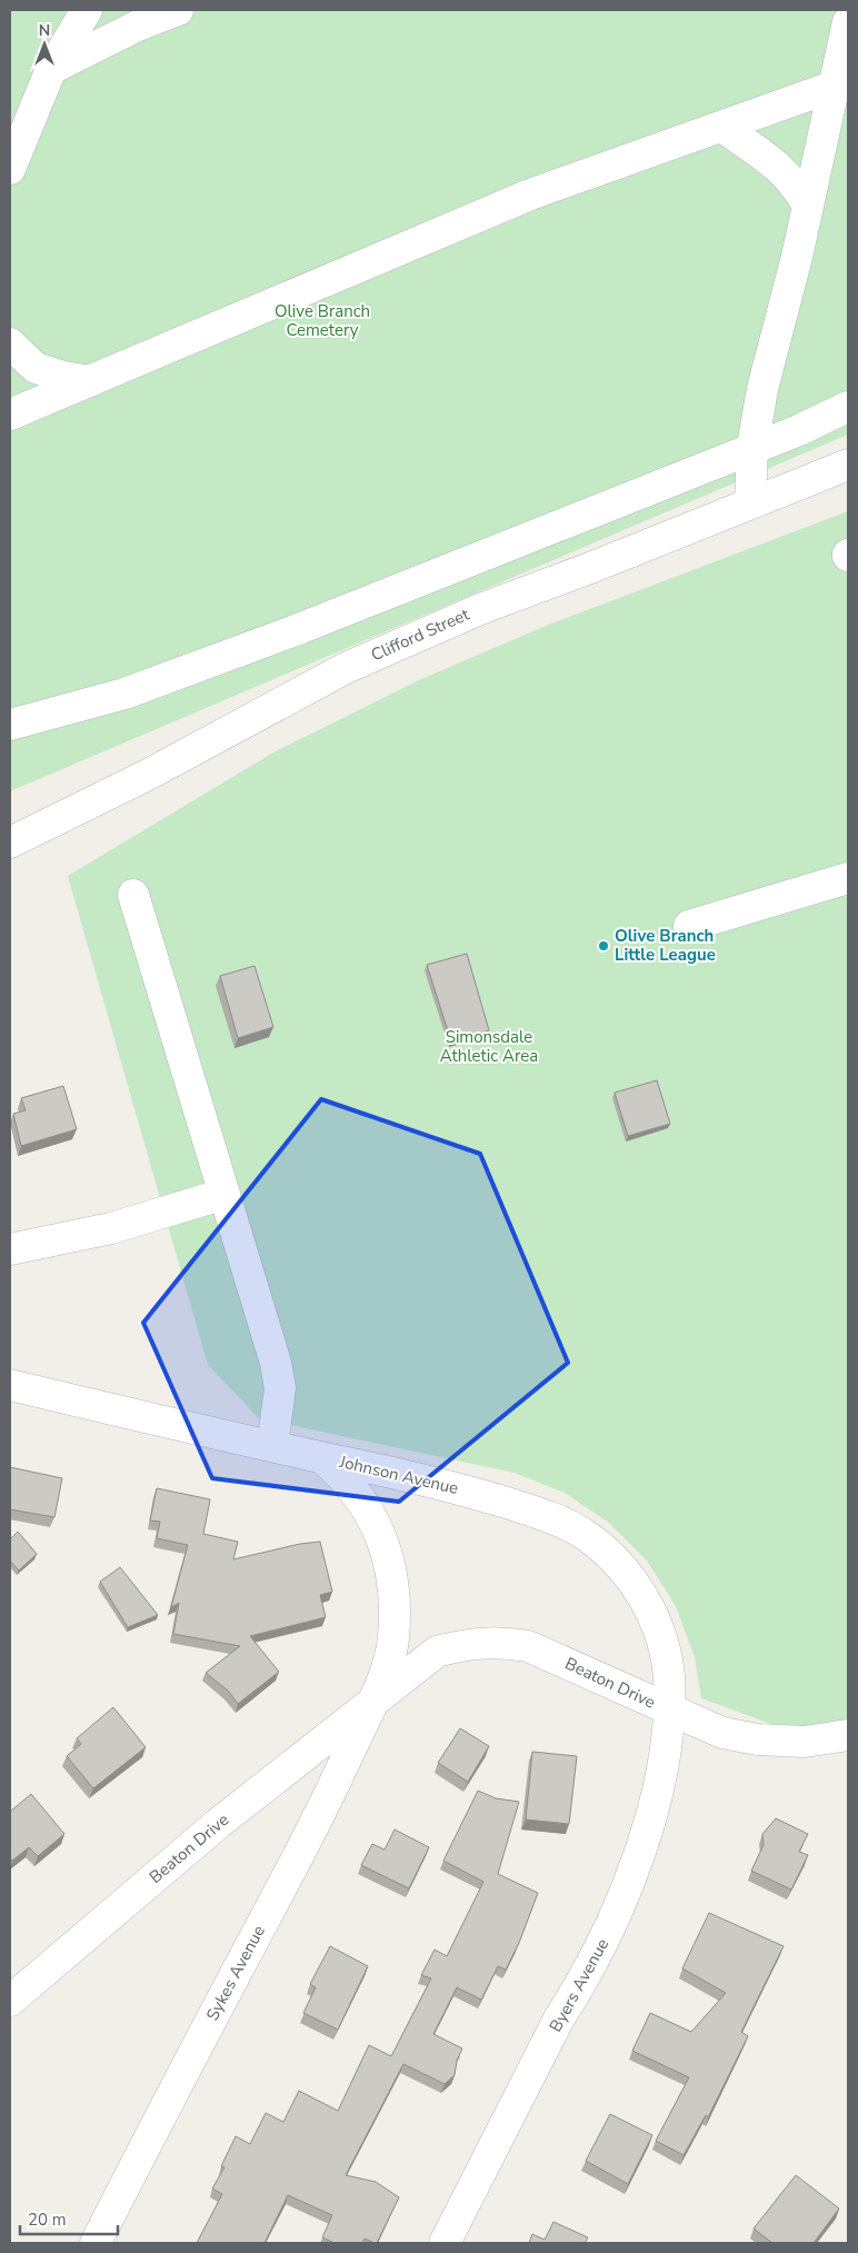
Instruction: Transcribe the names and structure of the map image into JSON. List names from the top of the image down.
{
  "streets": {
    "street": [
      "Clifford Street",
      "Johnson Avenue",
      "Beaton Drive",
      "Sykes Avenue",
      "Byers Avenue"
    ]
  },
  "crossings": [
    ["Johnson Avenue", "Beaton Drive"],
    ["Johnson Avenue", "Byers Avenue"],
    ["Beaton Drive", "Sykes Avenue"],
    ["Beaton Drive", "Byers Avenue"]
  ],
  "parks": ["Olive Branch Cemetery", "Simonsdale Athletic Area"],
  "places": ["Olive Branch Little League"],
  "scale_bar": "20 m",
  "north": "top"
}
